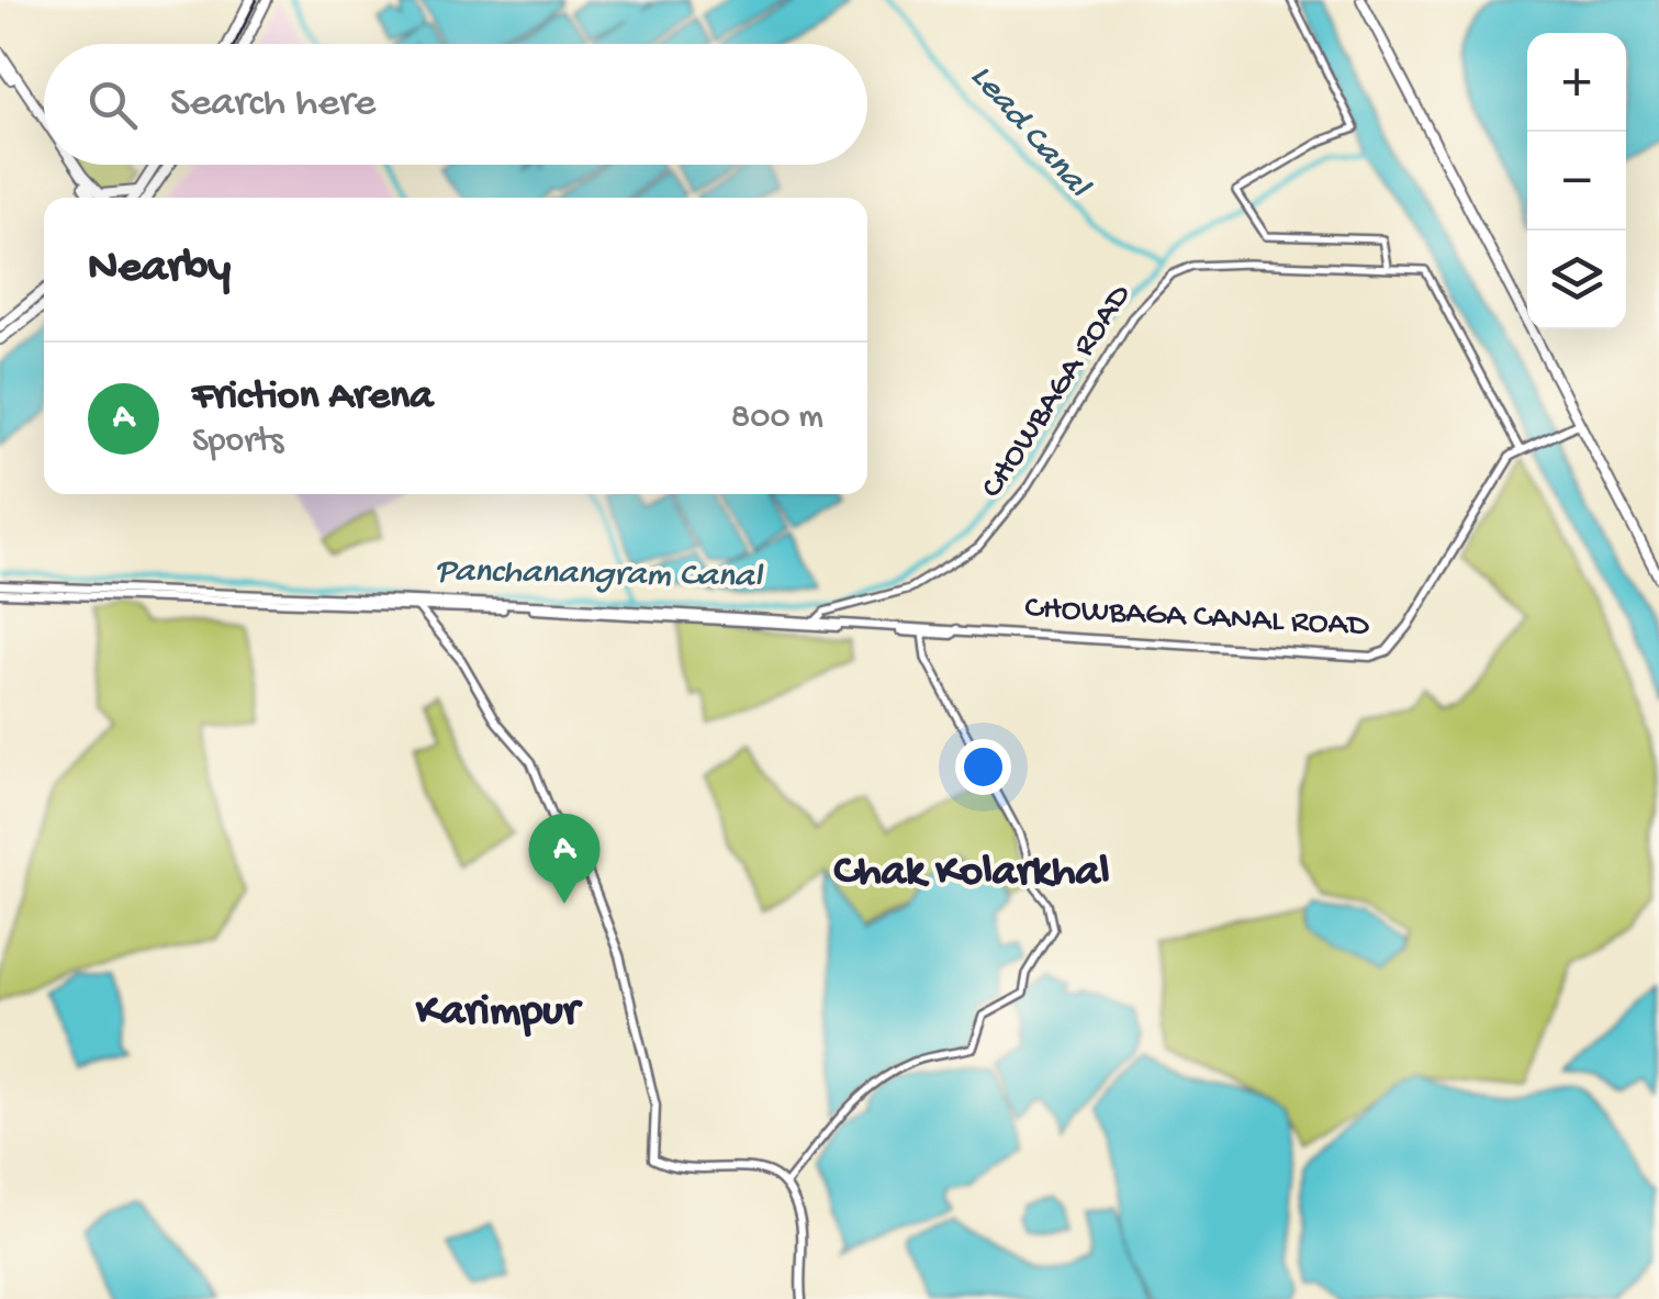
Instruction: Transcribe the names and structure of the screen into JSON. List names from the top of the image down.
{
  "streets": {
    "main road": ["CHOWBAGA CANAL ROAD"],
    "street": ["CHOWBAGA ROAD"]
  },
  "crossings": [
    ["CHOWBAGA ROAD", "CHOWBAGA CANAL ROAD"]
  ],
  "districts": ["Chak Kolarkhal", "Karimpur"],
  "water": ["Lead Canal", "Panchanangram Canal"],
  "page": {
    "map_buttons": ["+", "−"],
    "search": "Search here",
    "heading": "Nearby",
    "list": [
      {
        "mark": "A",
        "name": "Friction Arena",
        "note": "Sports",
        "value": "800 m"
      }
    ],
    "pins": "A"
  }
}
